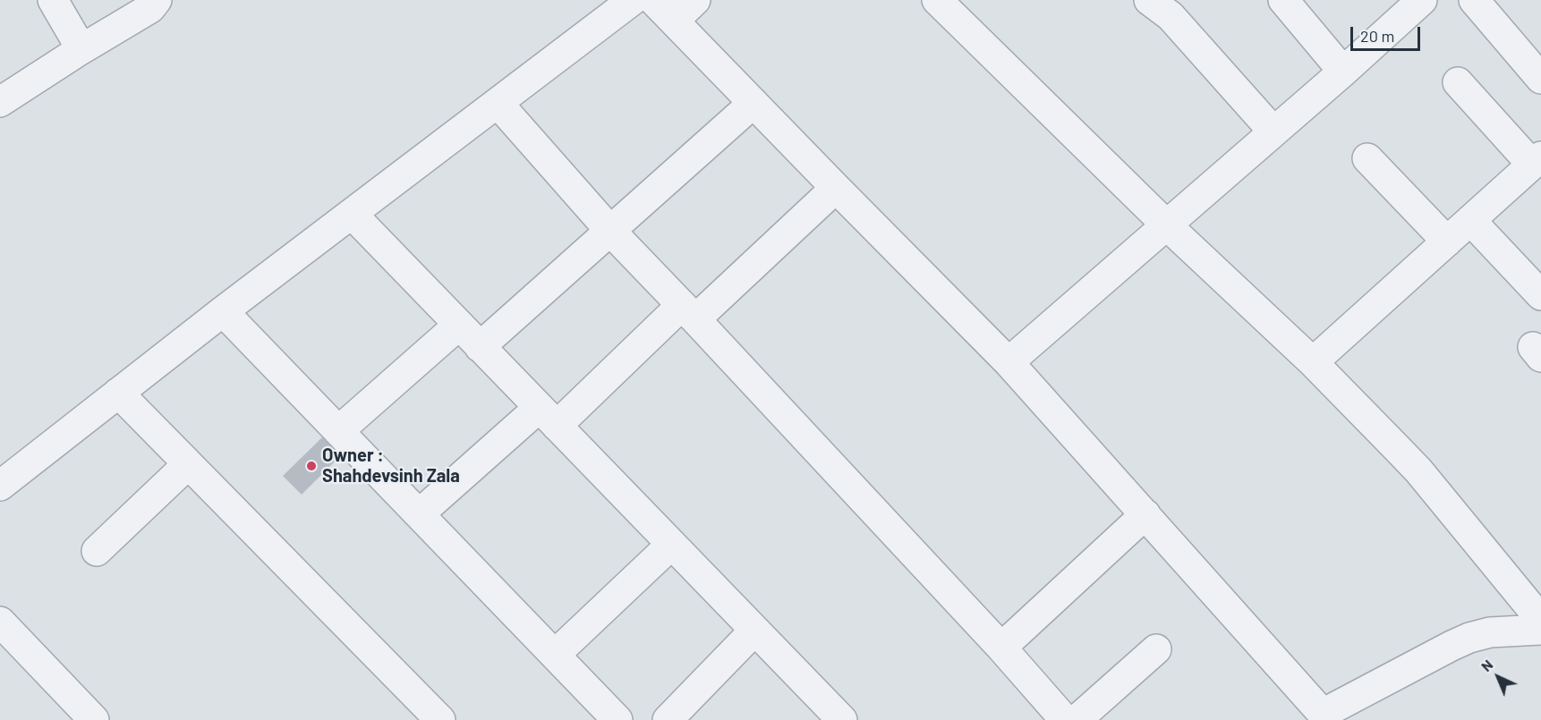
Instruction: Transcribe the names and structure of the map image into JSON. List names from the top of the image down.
{
  "places": ["Owner : Shahdevsinh Zala"],
  "scale_bar": "20 m",
  "north": "top left"
}
